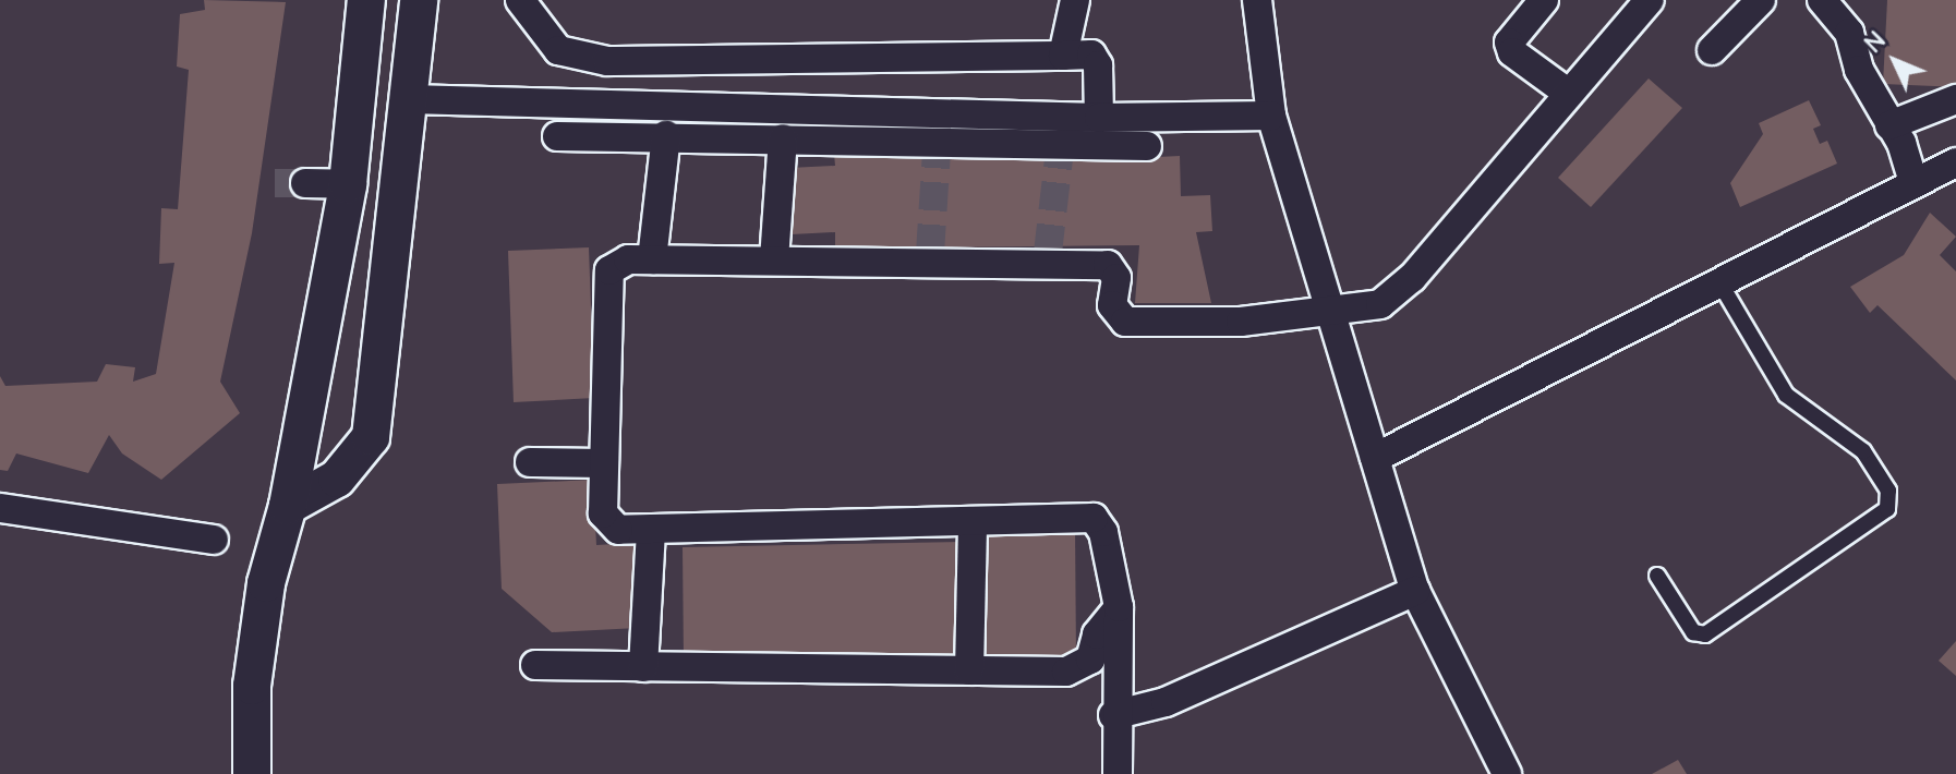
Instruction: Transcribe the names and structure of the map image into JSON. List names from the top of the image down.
{
  "north": "top left"
}
